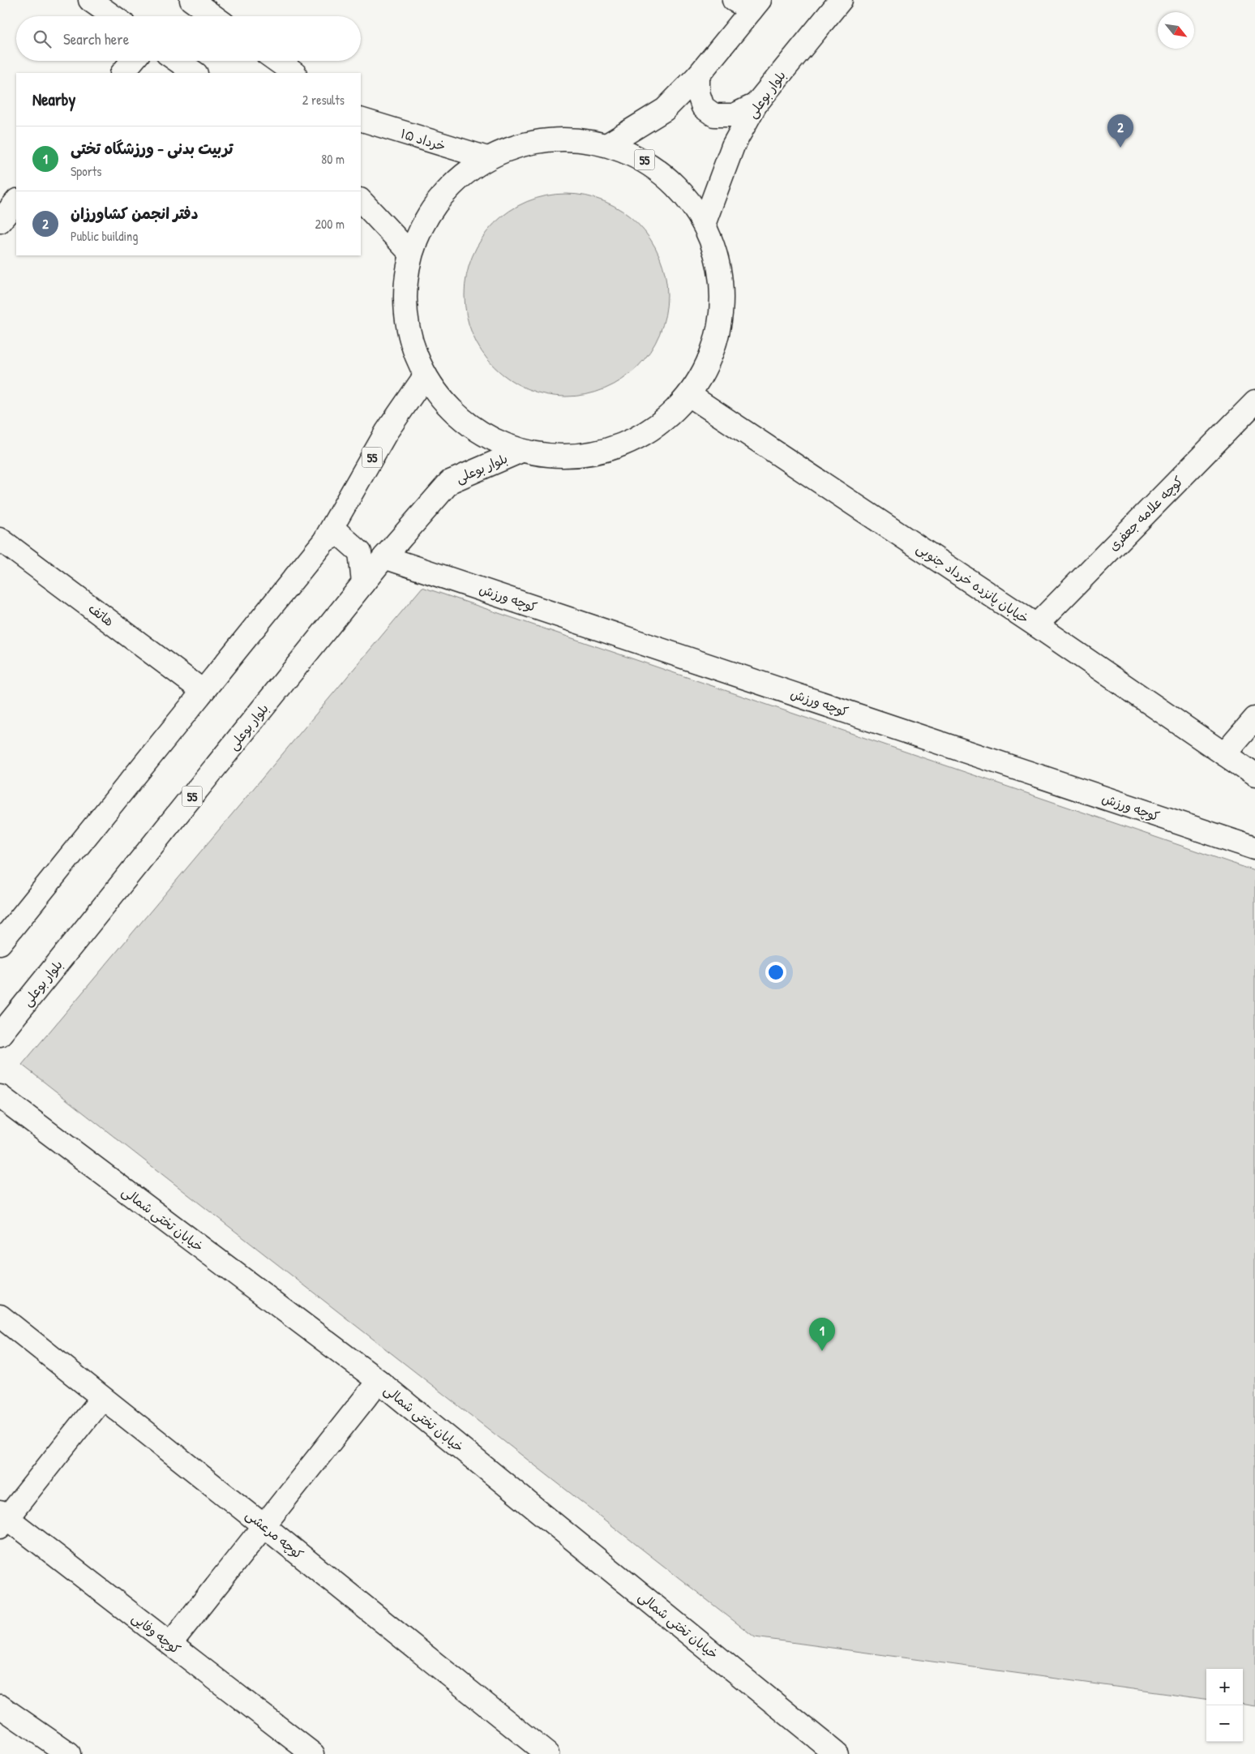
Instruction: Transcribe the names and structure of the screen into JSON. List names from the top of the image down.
{
  "streets": {
    "street": [
      "بلوار بوعلی",
      "۱۵ خرداد",
      "55",
      "کوچه علامه جعفری",
      "خیابان پانزده خرداد جنوبی",
      "کوچه ورزش",
      "هاتف",
      "خیابان تختی شمالی",
      "کوچه مرعشی",
      "کوچه وفایی"
    ]
  },
  "crossings": [
    ["بلوار بوعلی", "55"],
    ["بلوار بوعلی", "کوچه ورزش"],
    ["۱۵ خرداد", "55"],
    ["55", "خیابان پانزده خرداد جنوبی"],
    ["55", "هاتف"],
    ["کوچه علامه جعفری", "خیابان پانزده خرداد جنوبی"]
  ],
  "north": "bottom right",
  "page": {
    "search": "Search here",
    "heading": ["Nearby", "2 results"],
    "pins": ["2", "1"],
    "list": [
      {
        "mark": "1",
        "name": "تربیت بدنی - ورزشگاه تختی",
        "note": "Sports",
        "value": "80 m"
      },
      {
        "mark": "2",
        "name": "دفتر انجمن کشاورزان",
        "note": "Public building",
        "value": "200 m"
      }
    ],
    "map_buttons": ["+", "−"]
  }
}
